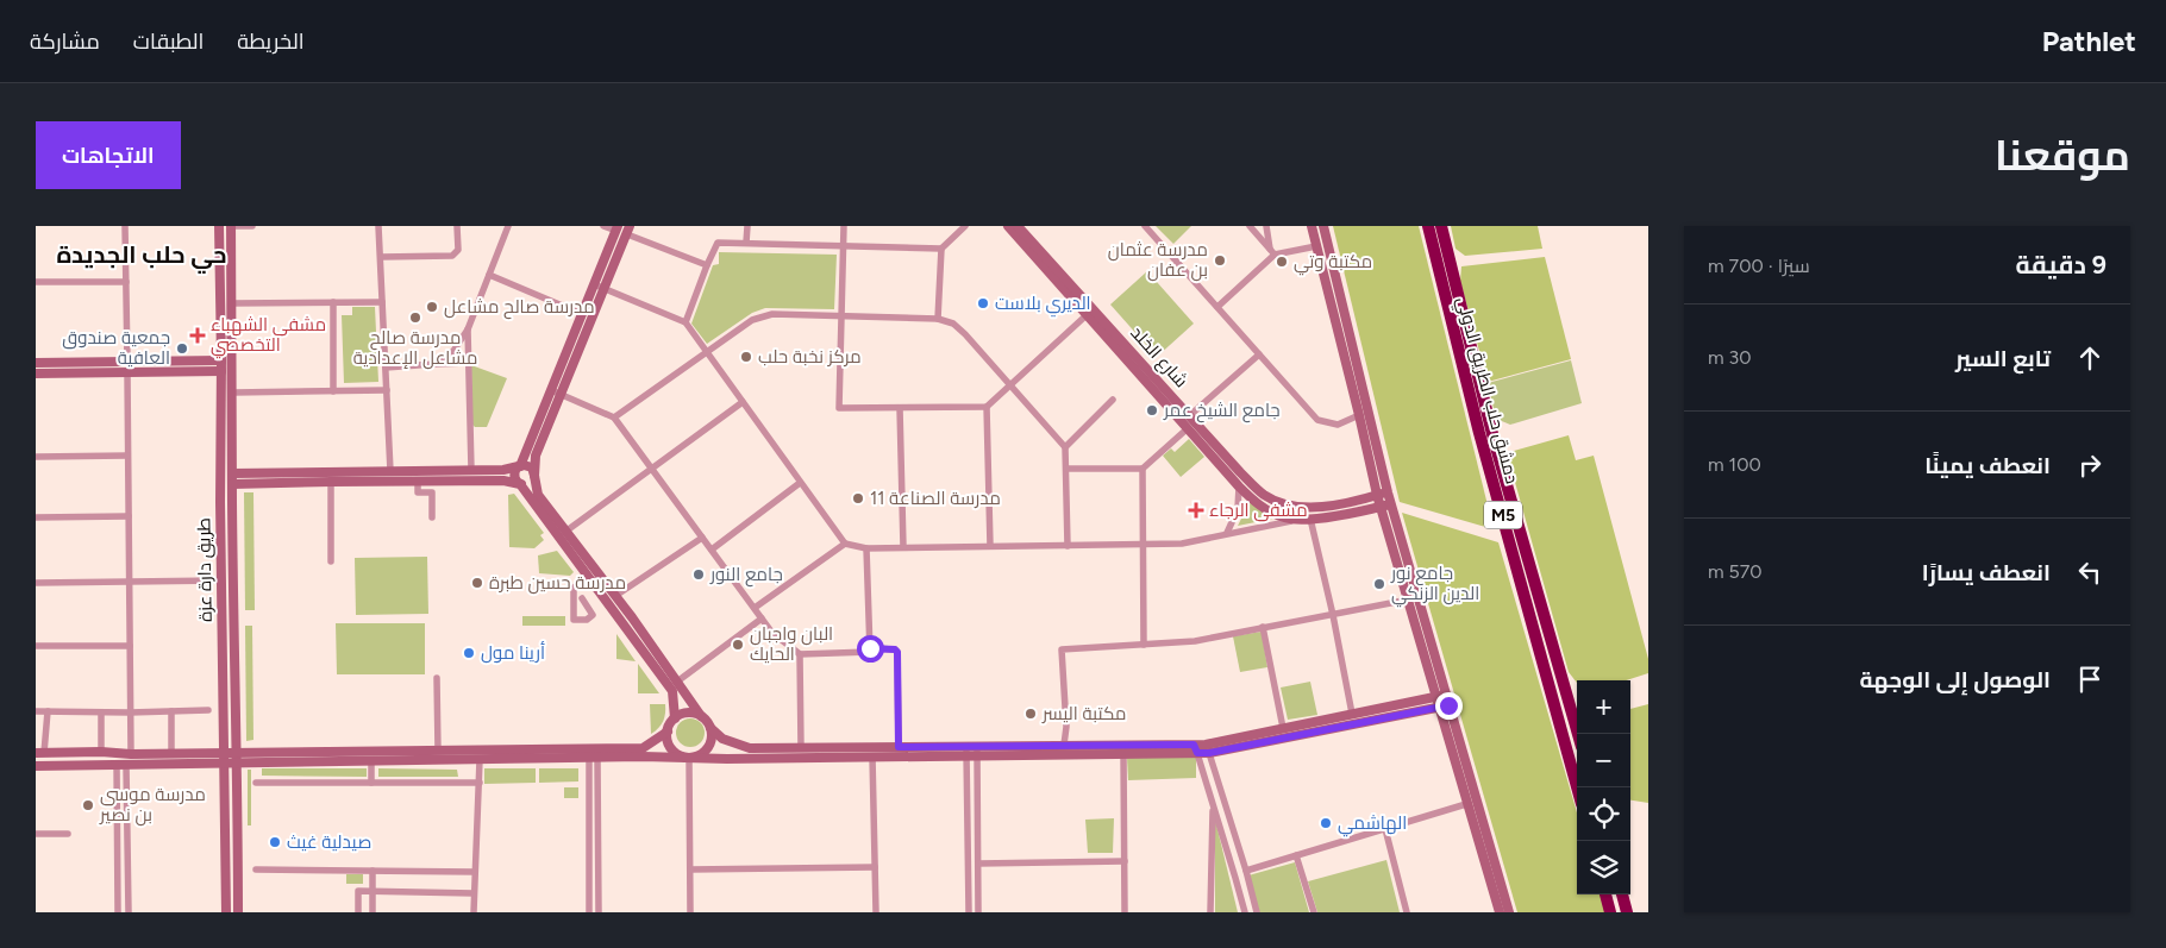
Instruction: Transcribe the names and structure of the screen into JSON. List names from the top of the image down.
{
  "streets": {
    "highway": ["دمشق حلب الطريق الدولي", "M5"],
    "street": ["شارع الخلد", "طريق دارة عزة"]
  },
  "districts": ["حي حلب الجديدة"],
  "places": {
    "other": [
      "مدرسة عثمان بن عفان",
      "مكتبة وتي",
      "الديري بلاست",
      "مدرسة صالح مشاعل",
      "مدرسة صالح مشاعل الإعدادية",
      "جمعية صندوق العافية",
      "مركز نخبة حلب",
      "جامع الشيخ عمر",
      "مدرسة الصناعة 11",
      "جامع النور",
      "مدرسة حسين طبرة",
      "جامع نور الدين الزنكي",
      "البان واجبان الحايك",
      "أرينا مول",
      "مكتبة اليسر",
      "مدرسة موسى بن نصير",
      "الهاشمي",
      "صيدلية غيث"
    ],
    "health": ["مشفى الشهباء التخصصي", "مشفى الرجاء"]
  },
  "page": {
    "header": "Pathlet",
    "nav": ["الخريطة", "الطبقات", "مشاركة"],
    "title": "موقعنا",
    "buttons": "الاتجاهات",
    "heading": ["9 دقيقة", "سيرًا · 700 m"],
    "list": [
      ["تابع السير", "30 m"],
      ["انعطف يمينًا", "100 m"],
      ["انعطف يسارًا", "570 m"],
      "الوصول إلى الوجهة"
    ],
    "map_buttons": ["+", "−"]
  }
}
